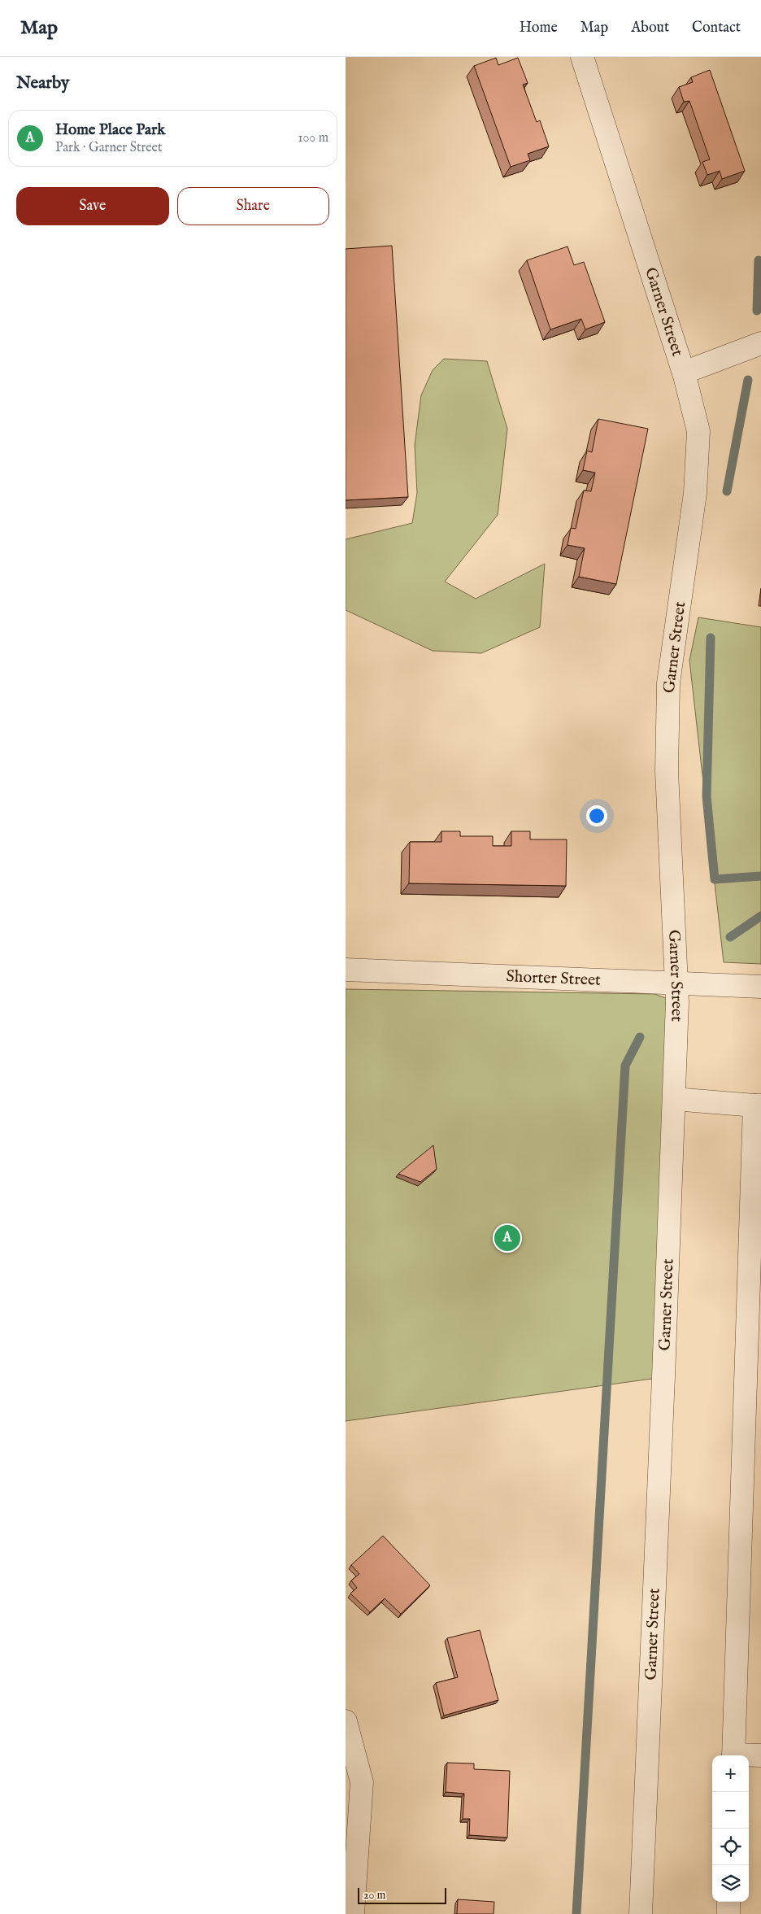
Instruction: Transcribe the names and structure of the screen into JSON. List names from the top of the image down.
{
  "streets": {
    "street": ["Garner Street", "Shorter Street"]
  },
  "crossings": [
    ["Garner Street", "Shorter Street"]
  ],
  "scale_bar": "20 m",
  "page": {
    "header": "Map",
    "nav": [
      "Home",
      "Map",
      "About",
      "Contact"
    ],
    "heading": "Nearby",
    "list": [
      {
        "mark": "A",
        "name": "Home Place Park",
        "note": "Park · Garner Street",
        "value": "100 m"
      }
    ],
    "buttons": ["Save", "Share"],
    "pins": "A",
    "map_buttons": ["+", "−"],
    "scale": "20 m"
  }
}
